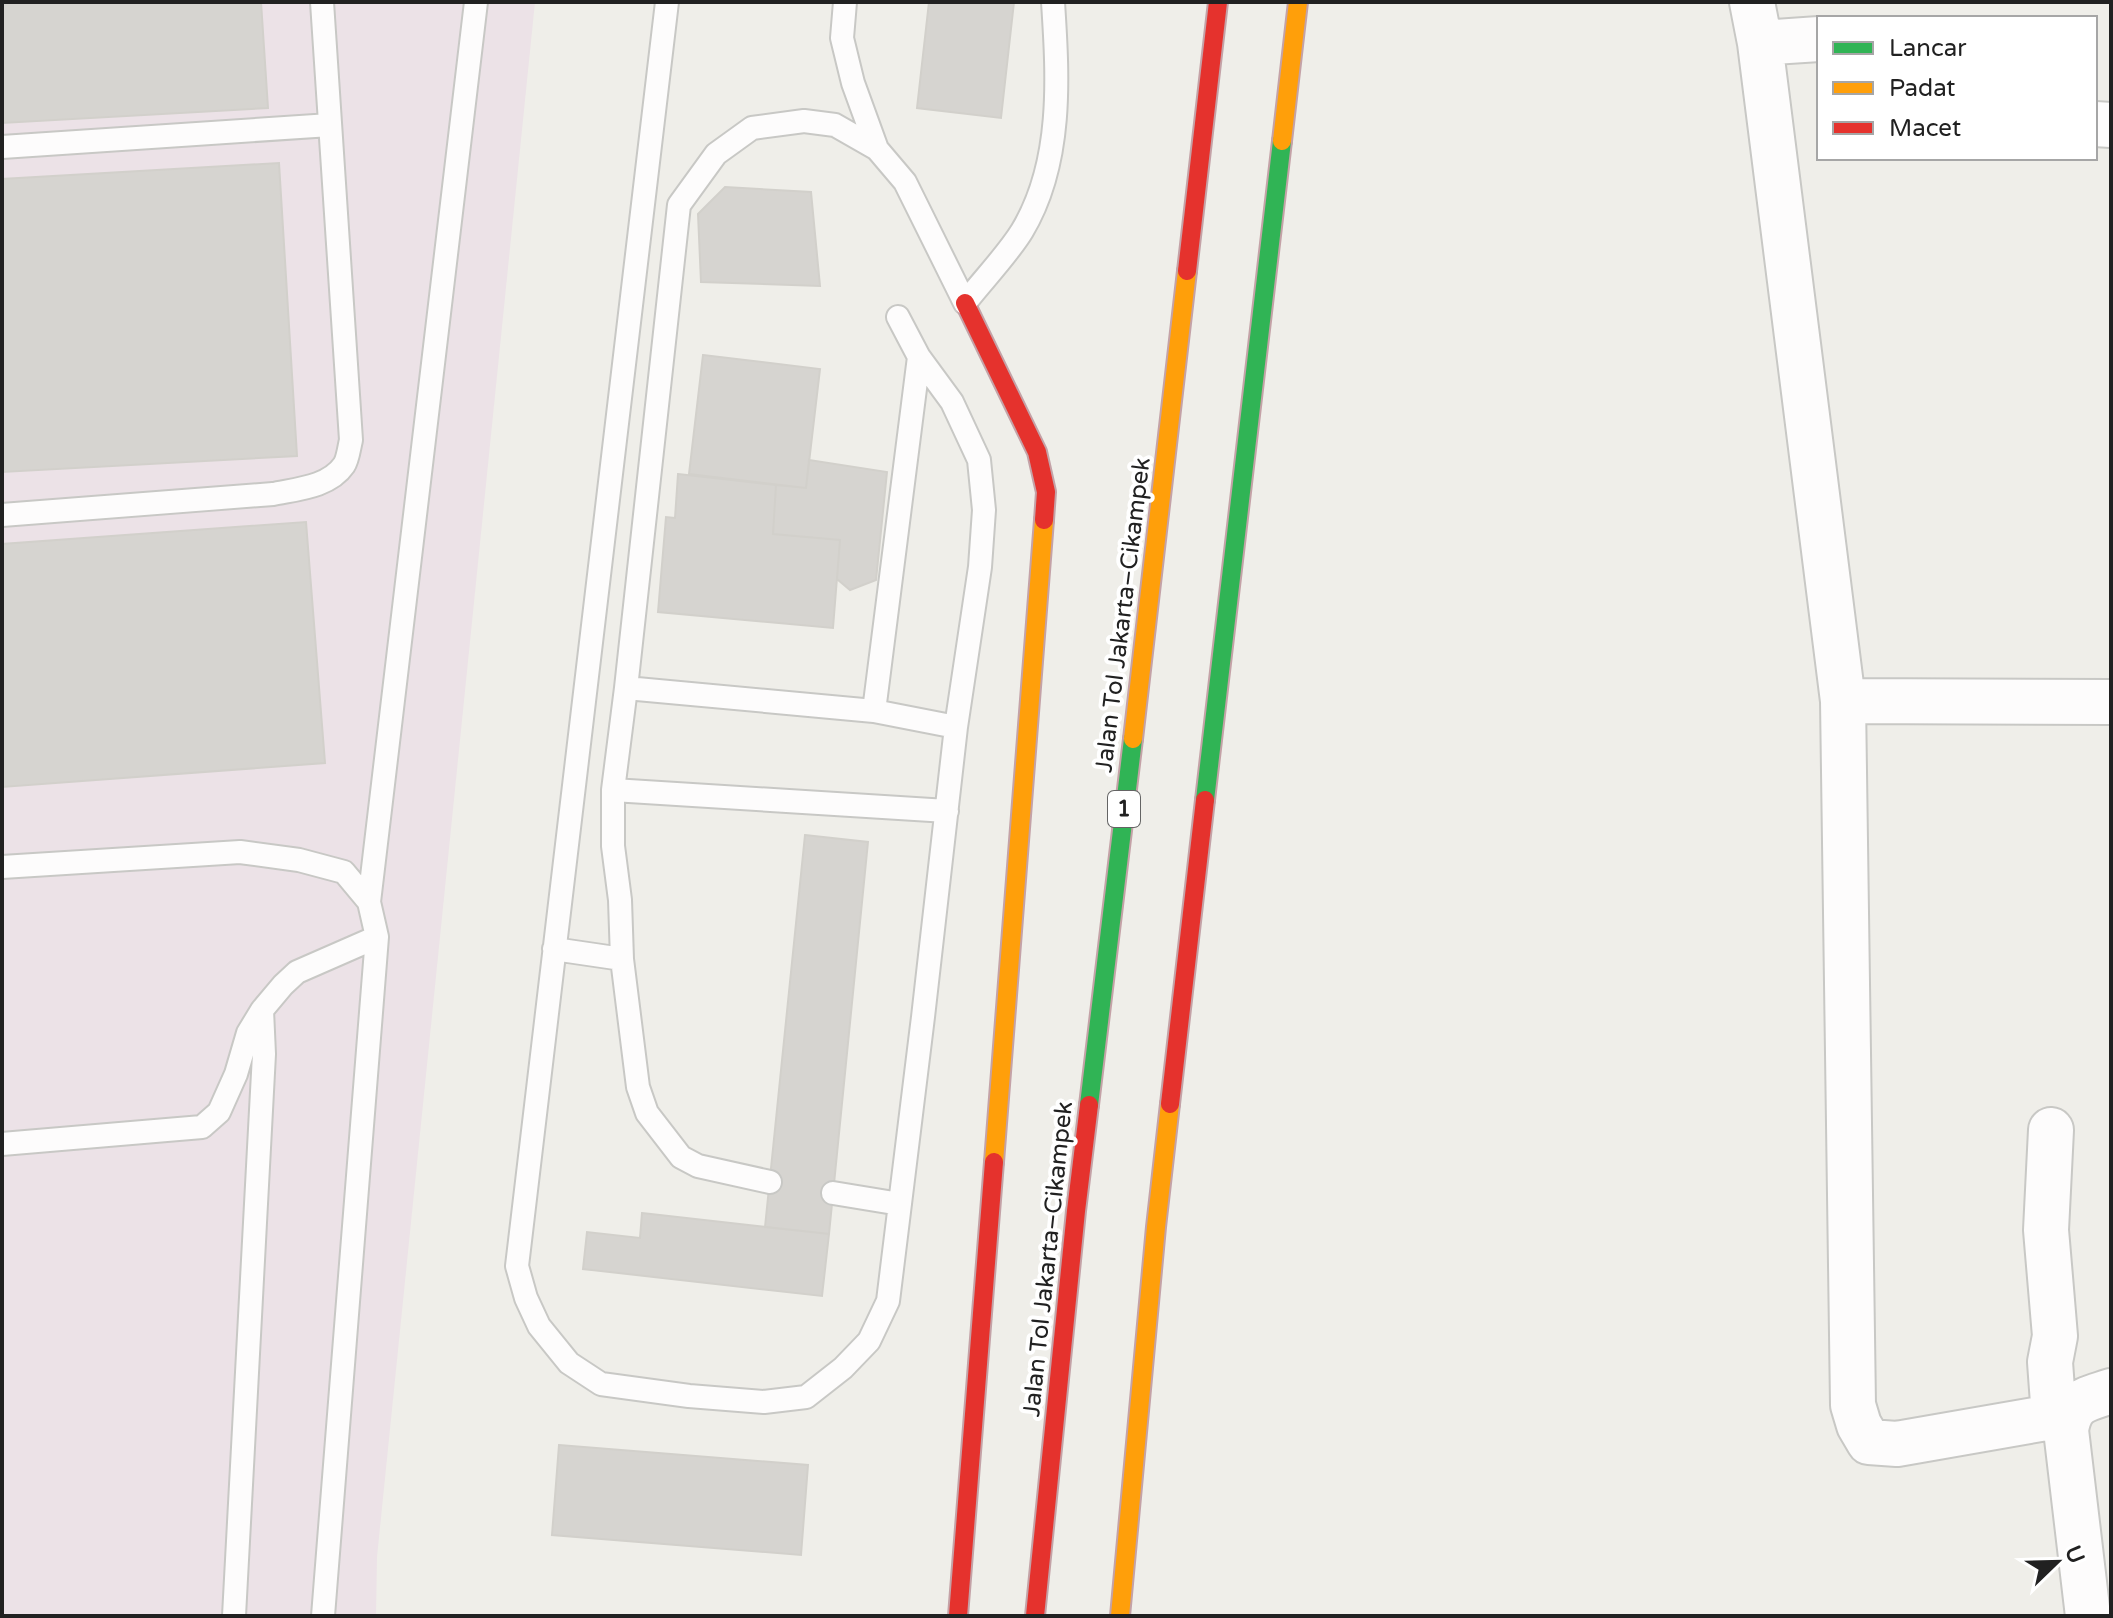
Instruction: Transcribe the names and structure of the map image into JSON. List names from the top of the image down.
{
  "streets": {
    "highway": ["Jalan Tol Jakarta–Cikampek", "1"]
  },
  "legend": ["Lancar", "Padat", "Macet"],
  "north": "top right"
}
